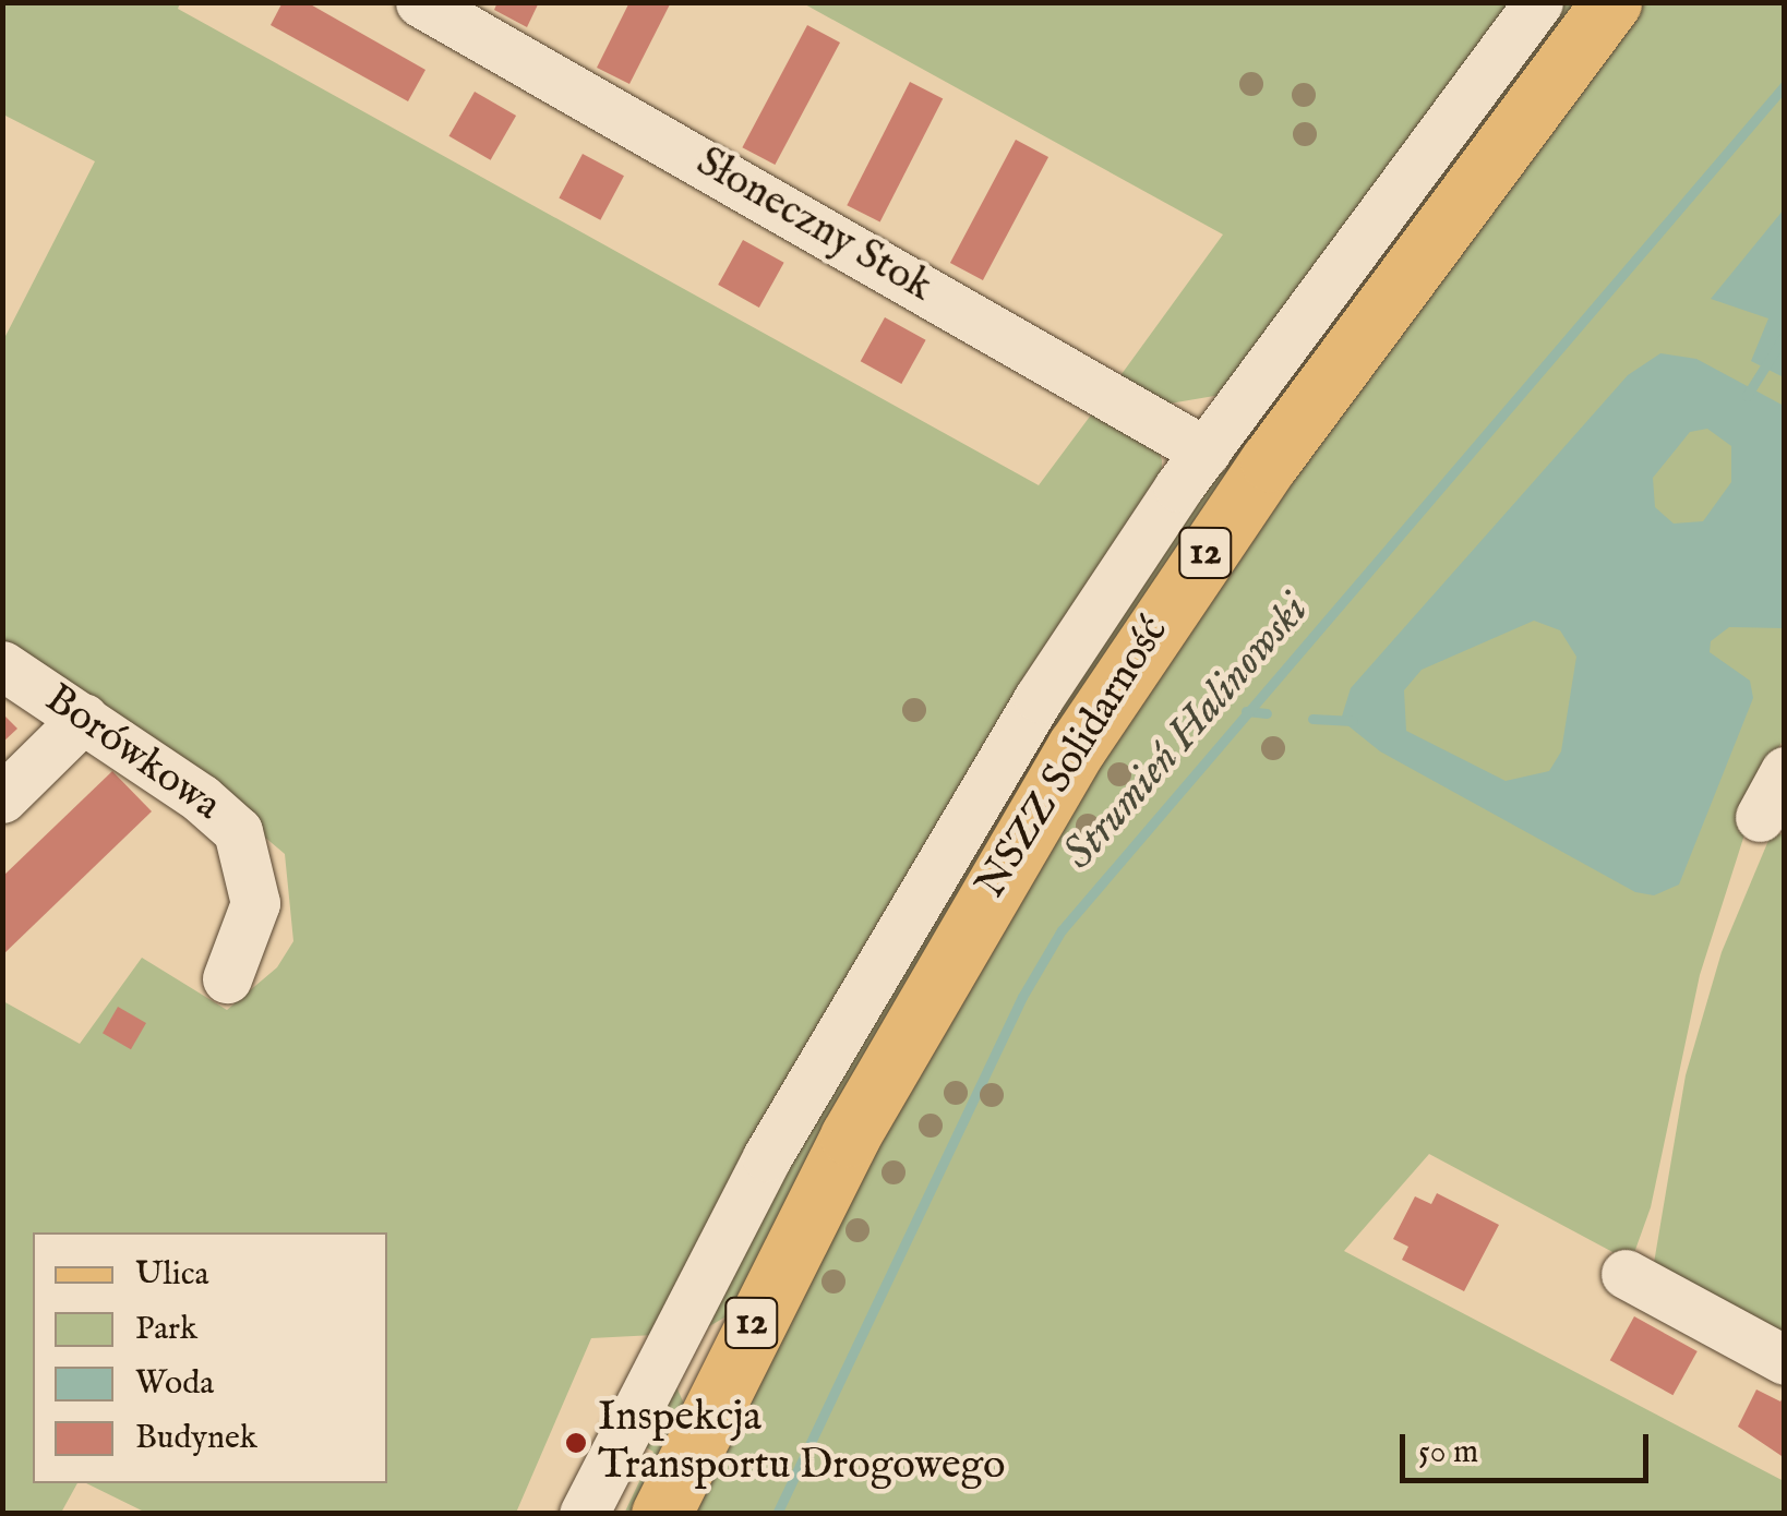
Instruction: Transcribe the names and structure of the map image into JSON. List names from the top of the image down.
{
  "streets": {
    "main road": ["12", "NSZZ Solidarność"],
    "street": ["Słoneczny Stok", "Borówkowa"]
  },
  "water": ["Strumień Halinowski"],
  "places": ["Inspekcja Transportu Drogowego"],
  "legend": [
    "Ulica",
    "Park",
    "Woda",
    "Budynek"
  ],
  "scale_bar": "50 m"
}
